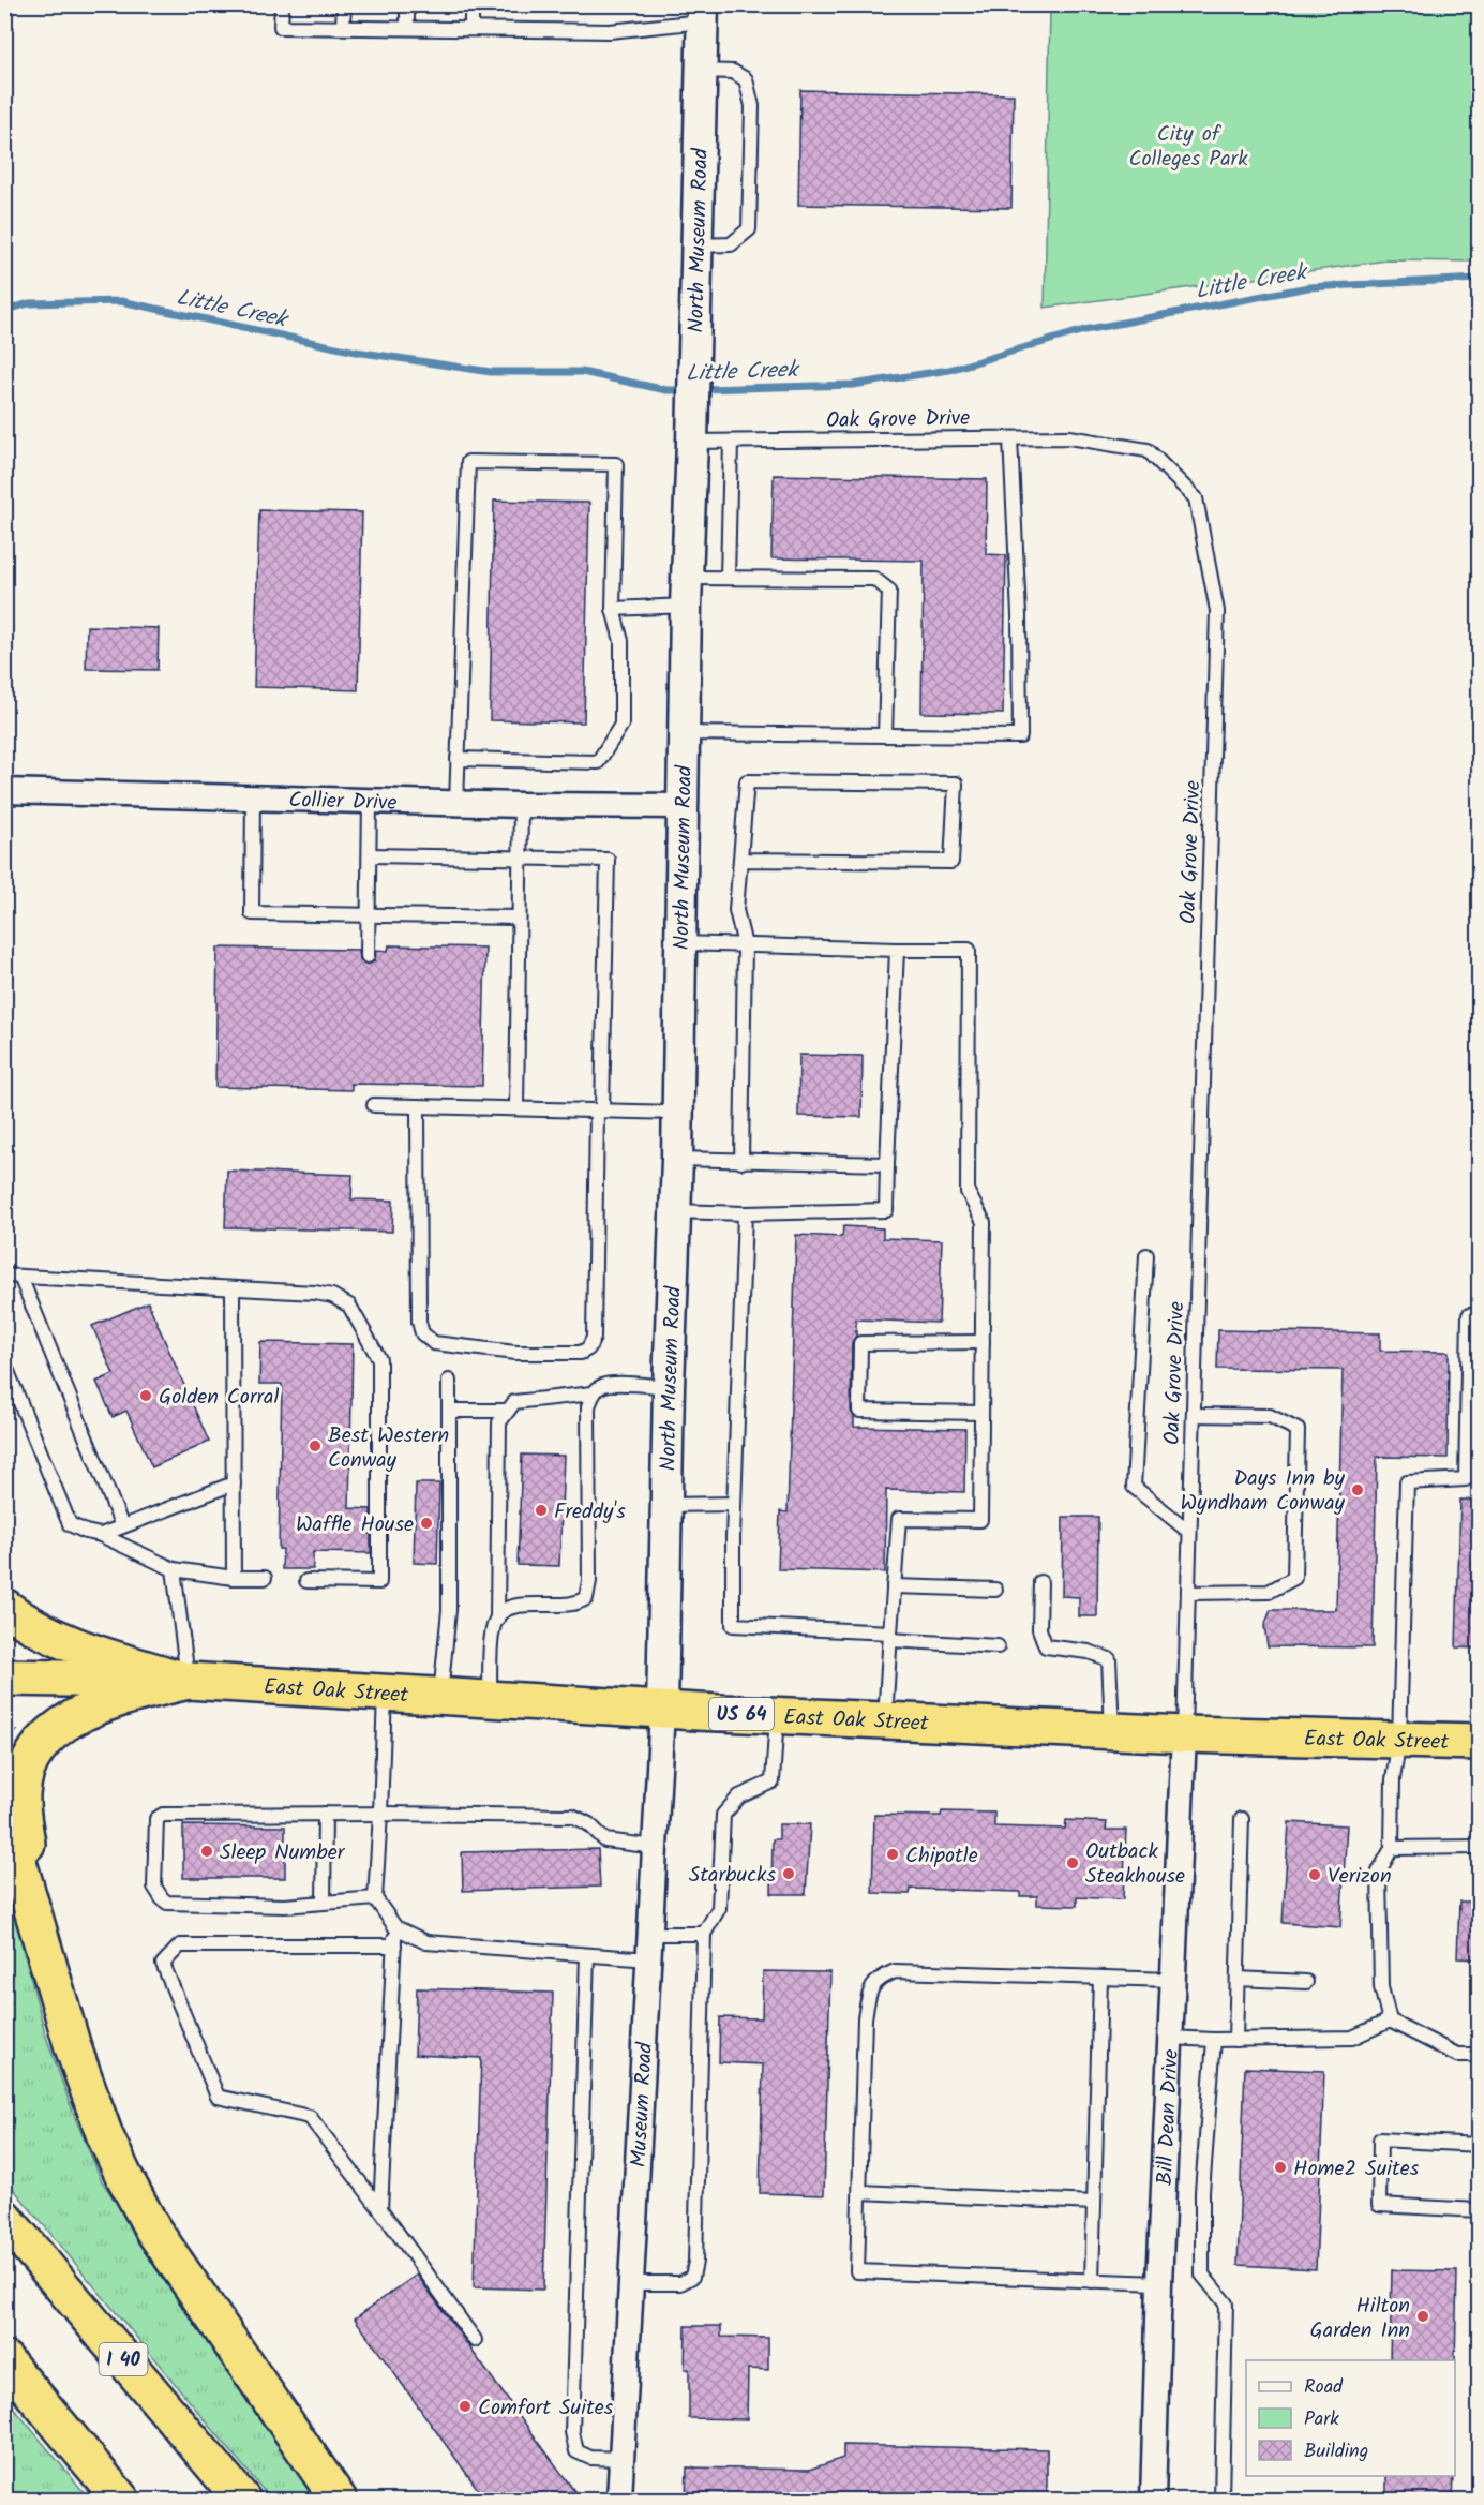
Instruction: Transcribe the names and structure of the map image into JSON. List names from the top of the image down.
{
  "streets": {
    "highway": ["East Oak Street", "US 64", "I 40"],
    "street": [
      "North Museum Road",
      "Collier Drive",
      "Museum Road",
      "Bill Dean Drive"
    ],
    "lane": ["Oak Grove Drive"]
  },
  "crossings": [
    ["North Museum Road", "Oak Grove Drive"],
    ["North Museum Road", "Collier Drive"],
    ["North Museum Road", "East Oak Street"],
    ["North Museum Road", "Museum Road"],
    ["Oak Grove Drive", "East Oak Street"],
    ["Oak Grove Drive", "Bill Dean Drive"],
    ["East Oak Street", "Museum Road"],
    ["East Oak Street", "Bill Dean Drive"]
  ],
  "water": ["Little Creek"],
  "parks": ["City of Colleges Park"],
  "places": [
    "Golden Corral",
    "Best Western Conway",
    "Days Inn by Wyndham Conway",
    "Freddy's",
    "Waffle House",
    "Sleep Number",
    "Chipotle",
    "Outback Steakhouse",
    "Starbucks",
    "Verizon",
    "Home2 Suites",
    "Hilton Garden Inn",
    "Comfort Suites"
  ],
  "legend": ["Road", "Park", "Building"]
}
